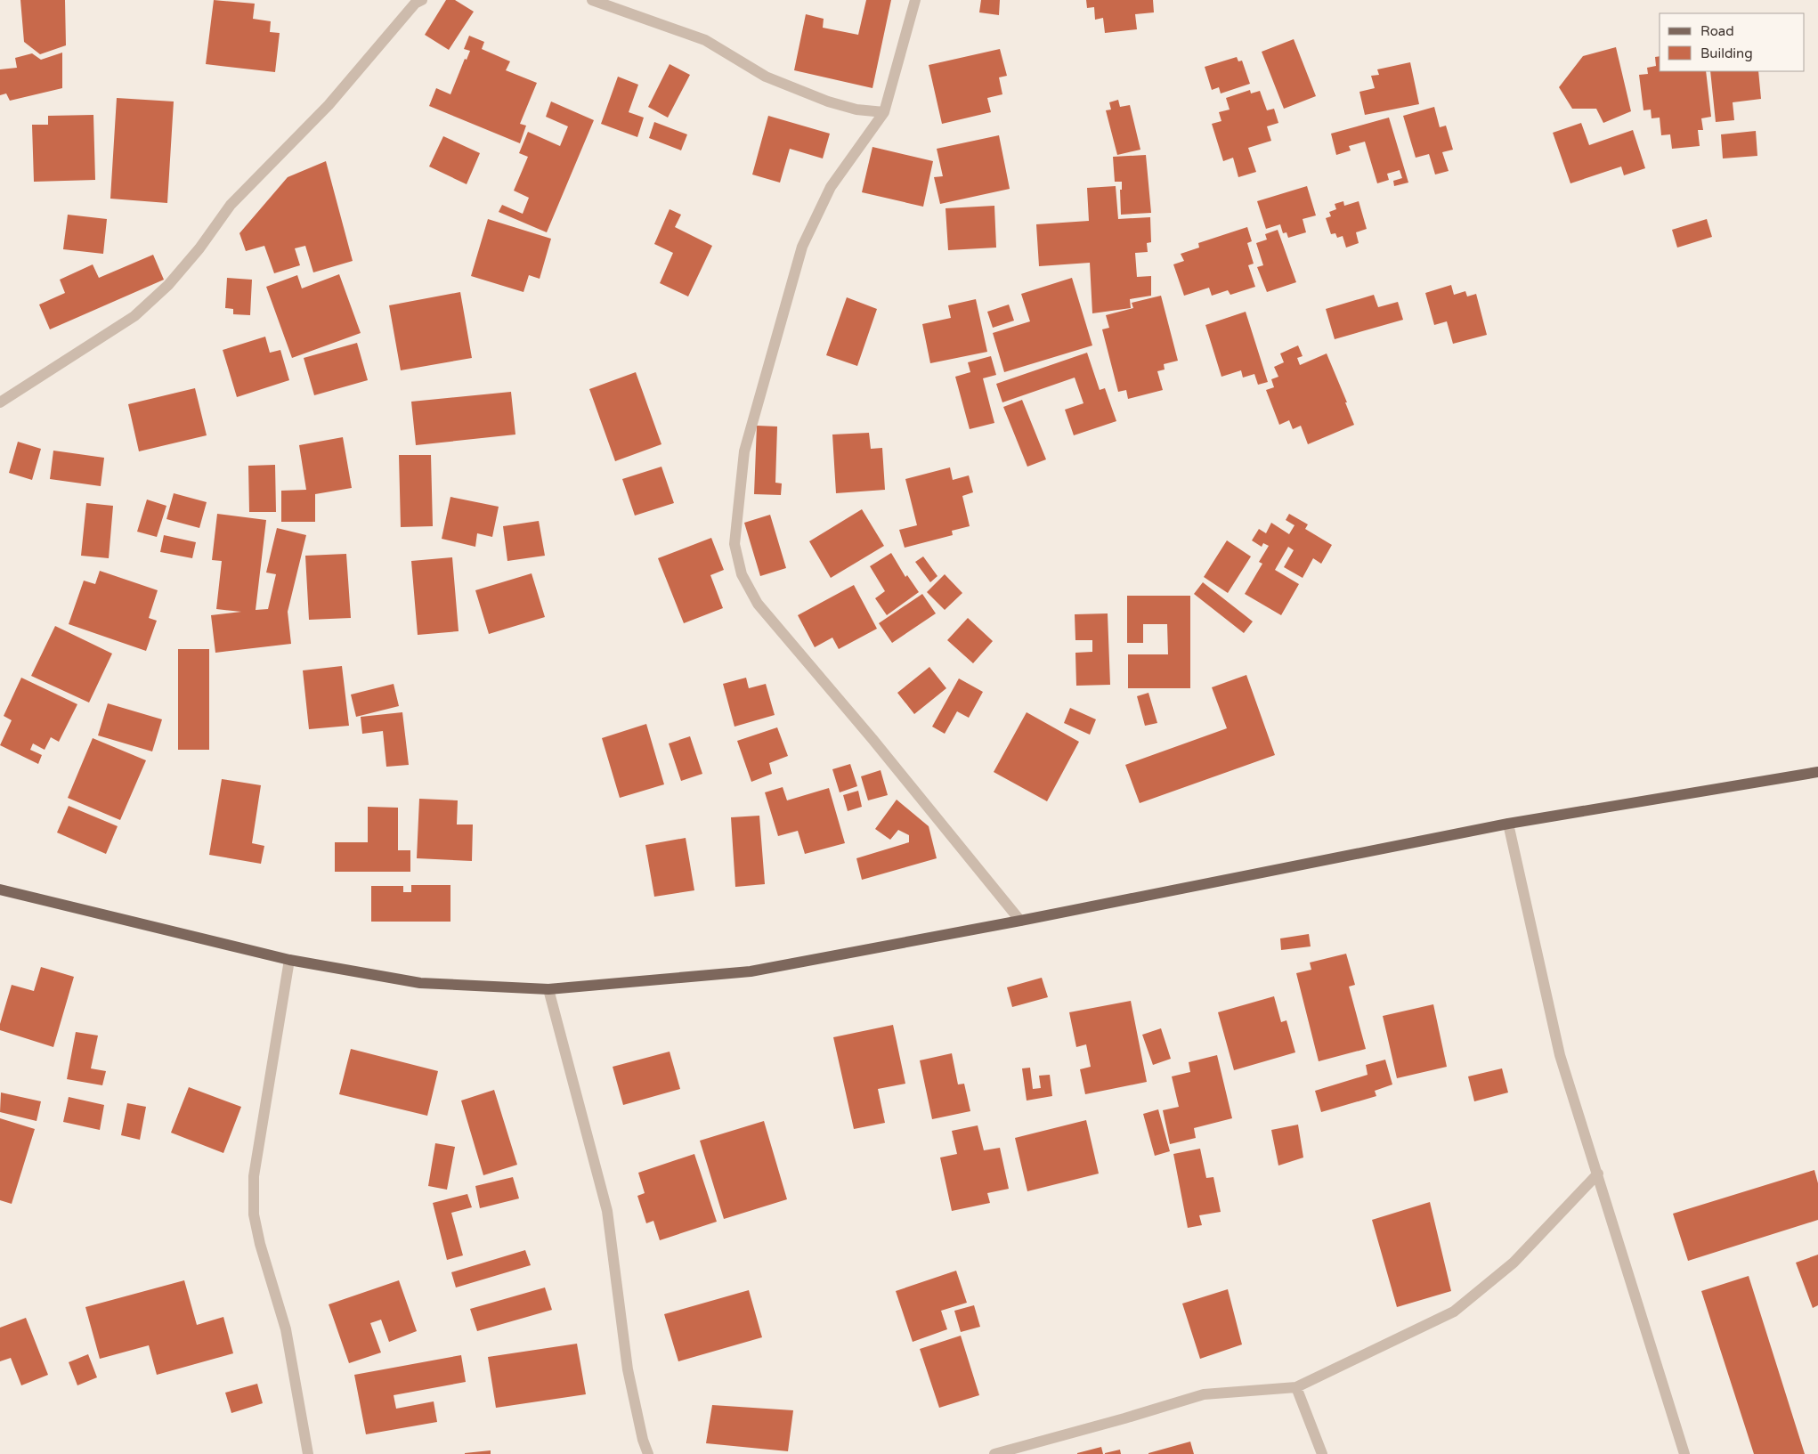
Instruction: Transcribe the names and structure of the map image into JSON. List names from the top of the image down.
{
  "legend": ["Road", "Building"]
}
